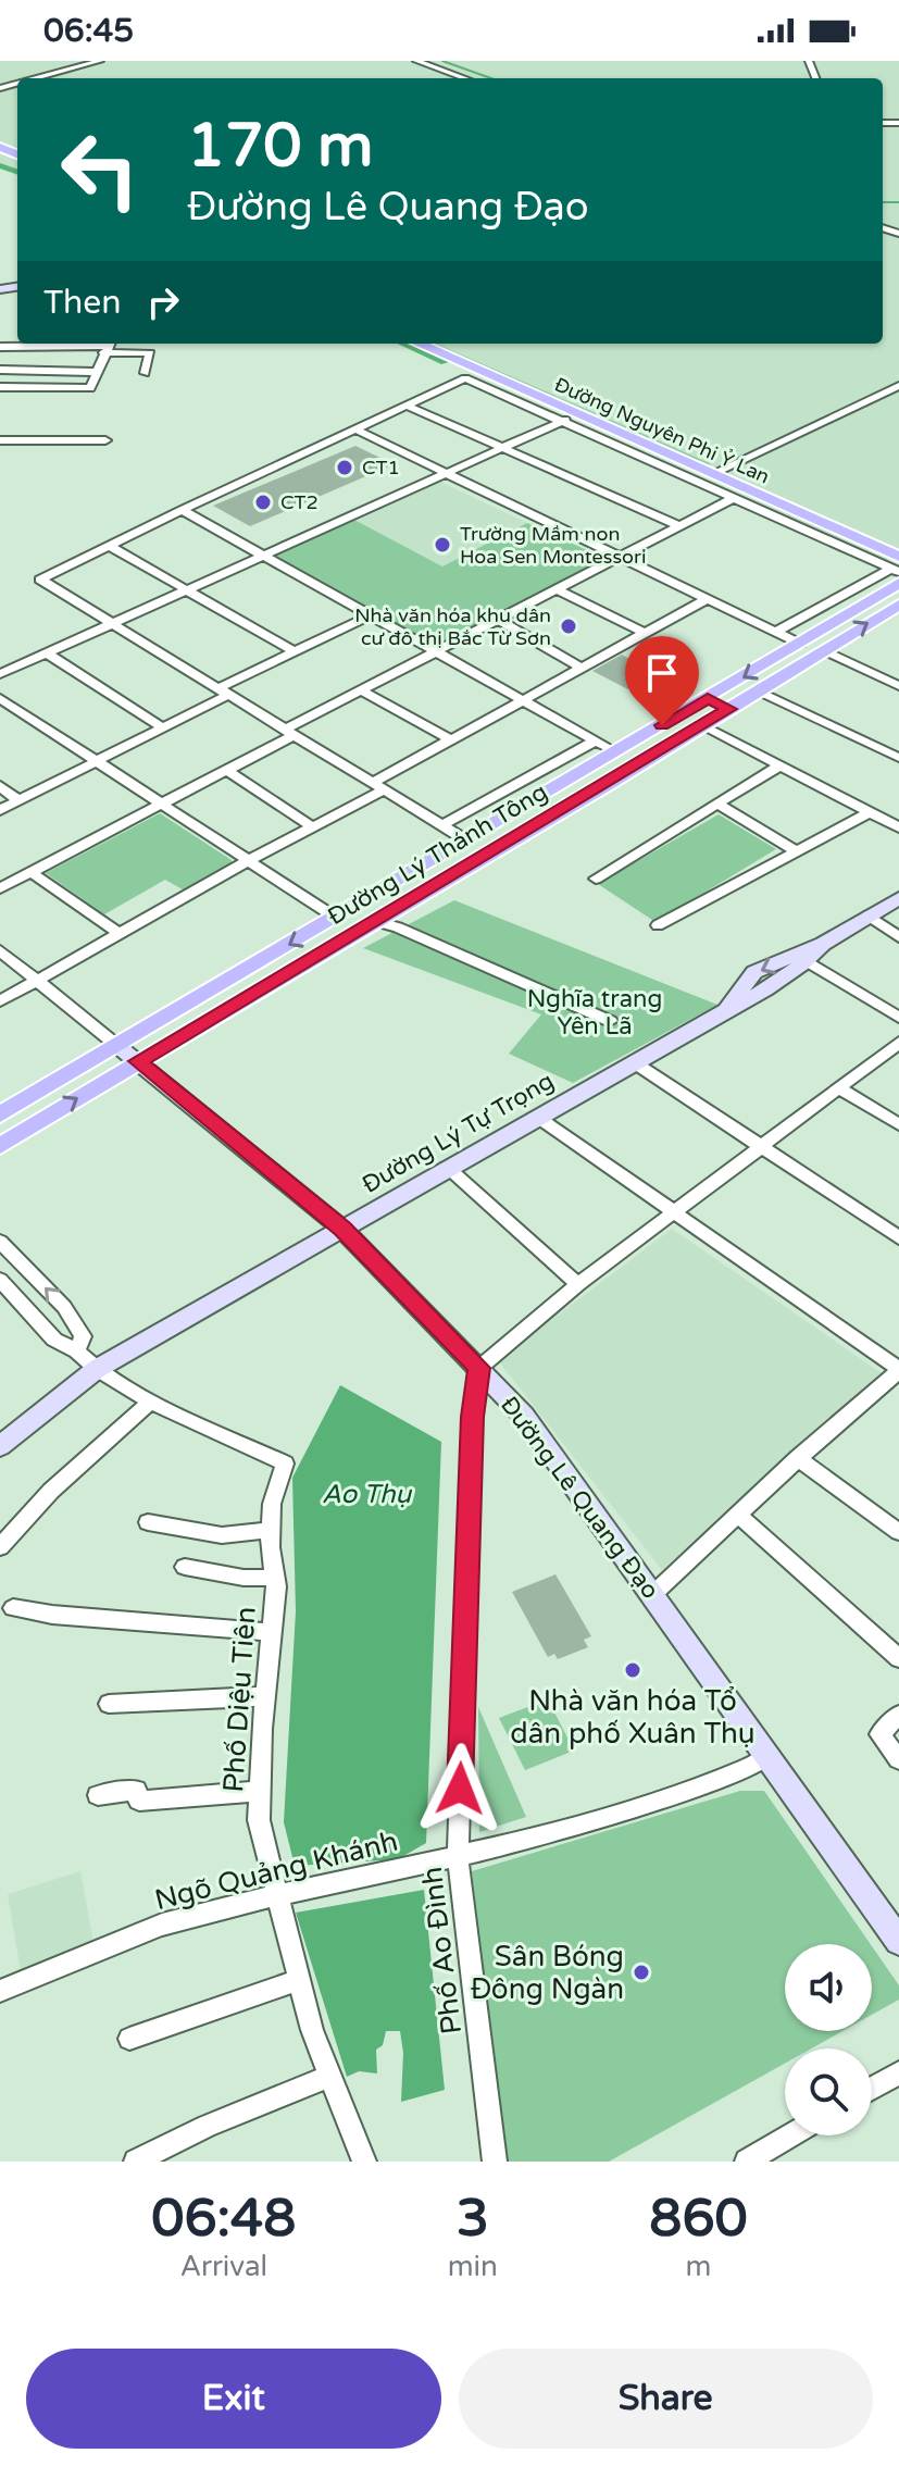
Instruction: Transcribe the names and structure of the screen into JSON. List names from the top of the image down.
{
  "streets": {
    "main road": [
      "Đường Nguyên Phi Ỷ Lan",
      "Đường Lý Thánh Tông",
      "Đường Lý Tự Trọng",
      "Đường Lê Quang Đạo"
    ],
    "street": ["Phố Diệu Tiên", "Ngõ Quảng Khánh", "Phố Ao Đình"]
  },
  "crossings": [
    ["Đường Nguyên Phi Ỷ Lan", "Đường Lý Thánh Tông"],
    ["Đường Lý Thánh Tông", "Đường Lê Quang Đạo"],
    ["Đường Lý Tự Trọng", "Đường Lê Quang Đạo"],
    ["Đường Lý Tự Trọng", "Phố Diệu Tiên"],
    ["Đường Lê Quang Đạo", "Ngõ Quảng Khánh"],
    ["Đường Lê Quang Đạo", "Phố Ao Đình"],
    ["Phố Diệu Tiên", "Ngõ Quảng Khánh"],
    ["Ngõ Quảng Khánh", "Phố Ao Đình"]
  ],
  "water": ["Ao Thụ"],
  "parks": ["Nghĩa trang Yên Lã"],
  "places": [
    "CT1",
    "CT2",
    "Trường Mầm non Hoa Sen Montessori",
    "Nhà văn hóa khu dân cư đô thị Bắc Từ Sơn",
    "Nhà văn hóa Tổ dân phố Xuân Thụ",
    "Sân Bóng Đông Ngàn"
  ],
  "page": {
    "status": "06:45",
    "turn": ["170 m", "Đường Lê Quang Đạo"],
    "then": "Then",
    "eta": [
      "06:48",
      "Arrival",
      "3",
      "min",
      "860",
      "m"
    ],
    "buttons": ["Exit", "Share"]
  }
}
